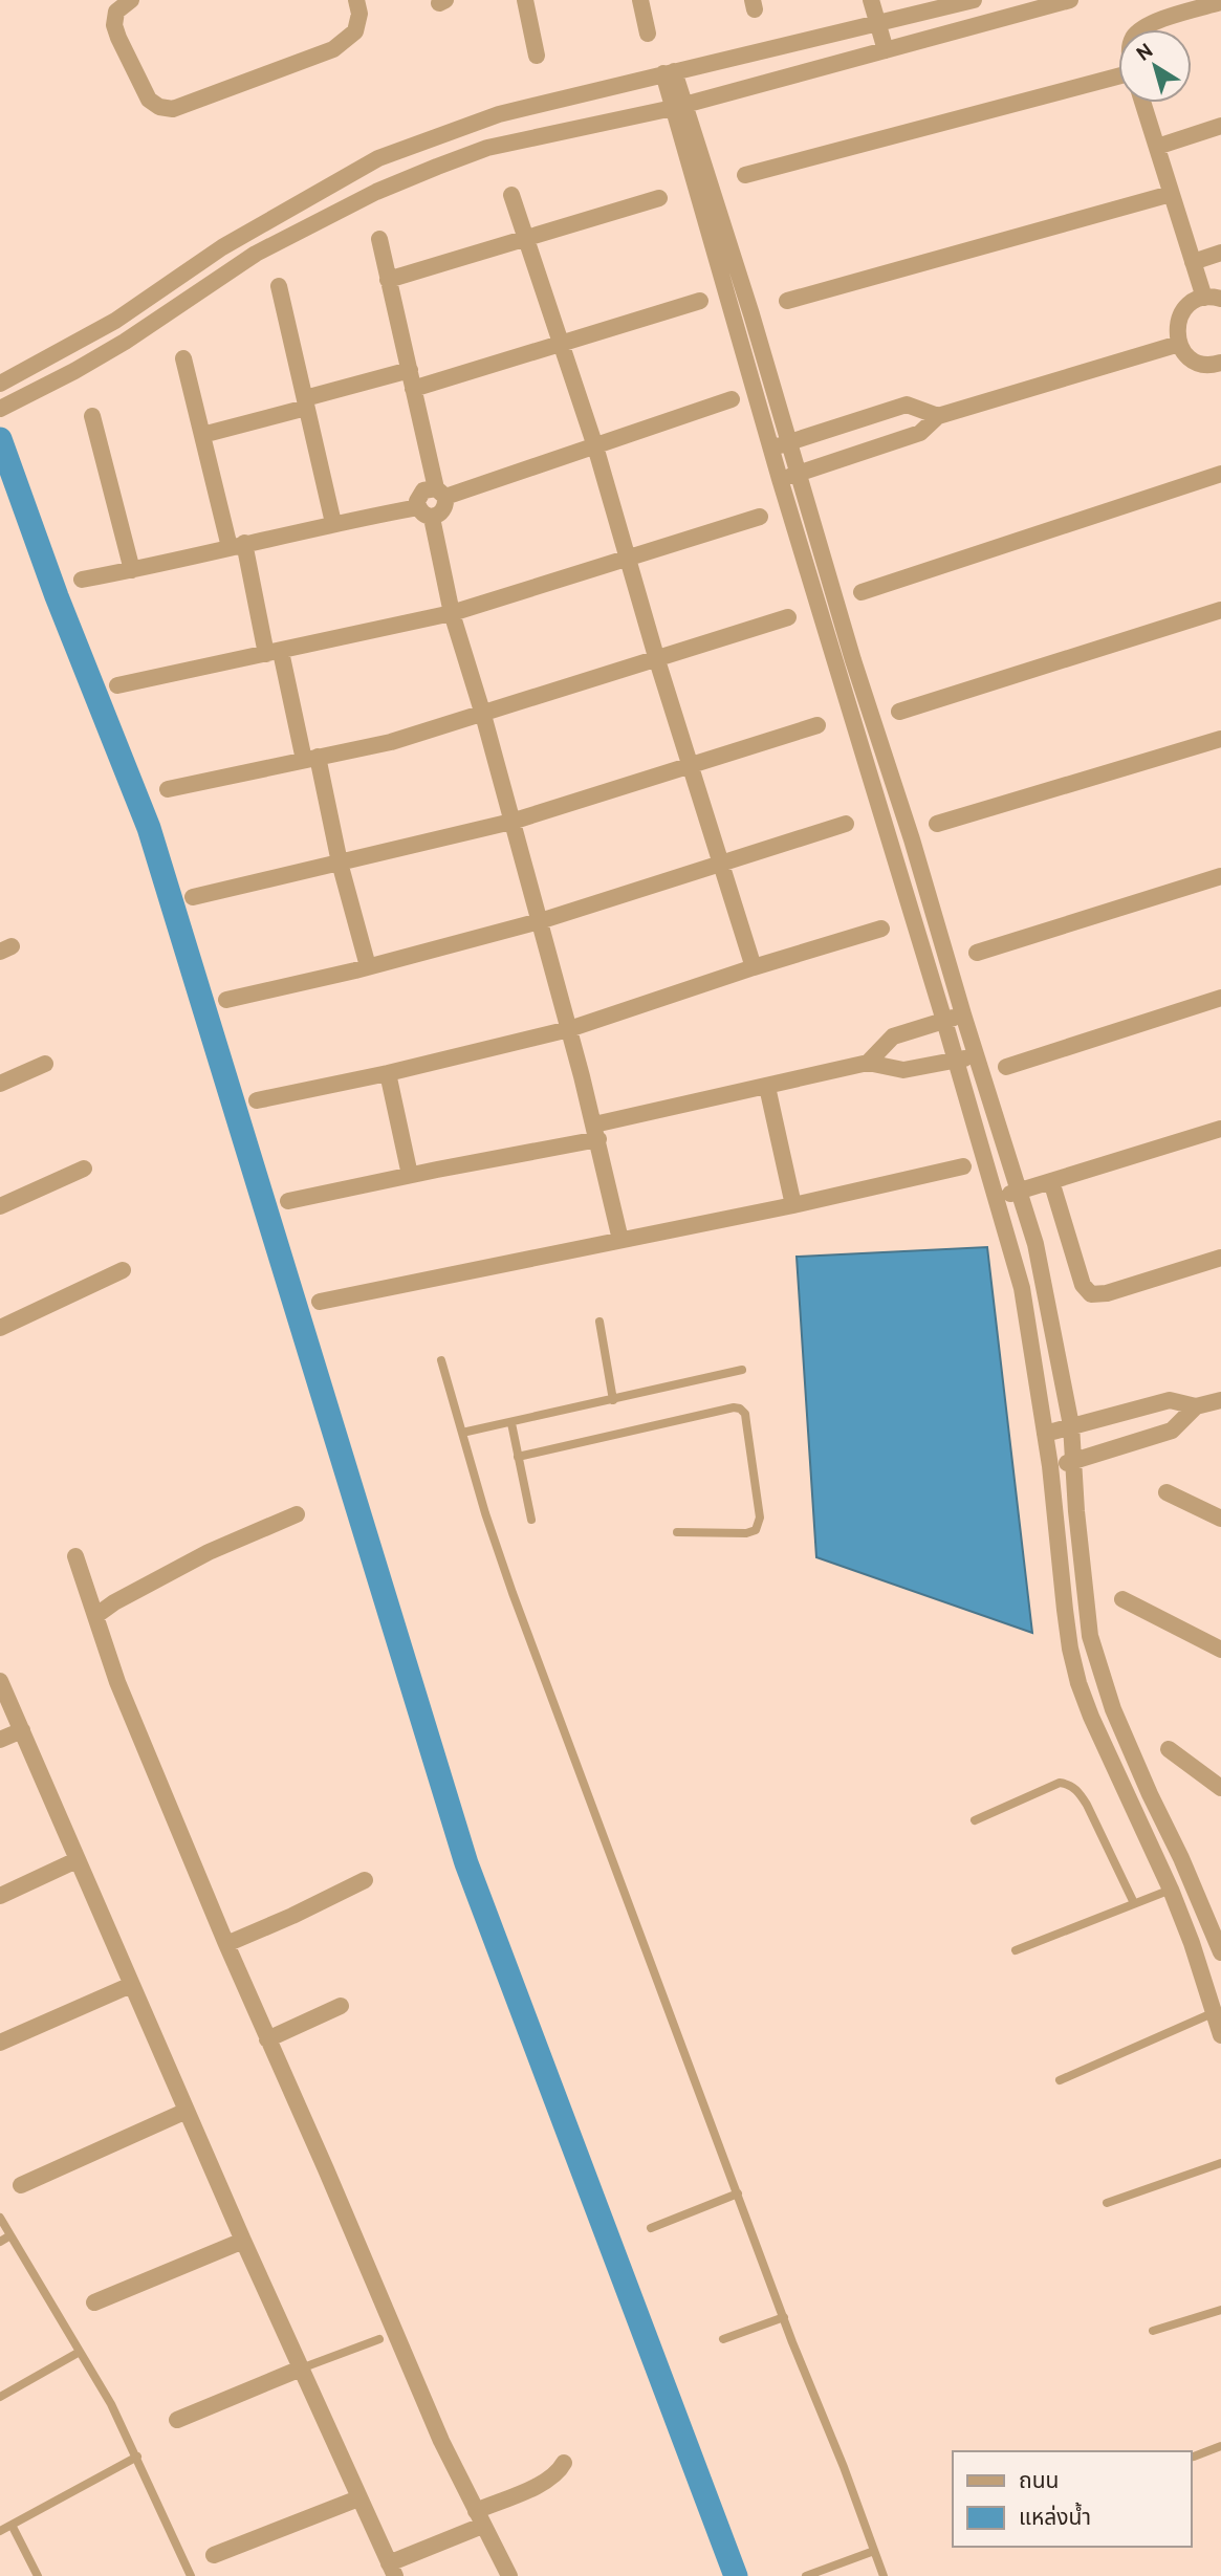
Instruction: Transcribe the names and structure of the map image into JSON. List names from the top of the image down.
{
  "legend": ["ถนน", "แหล่งน้ำ"],
  "north": "top left"
}
